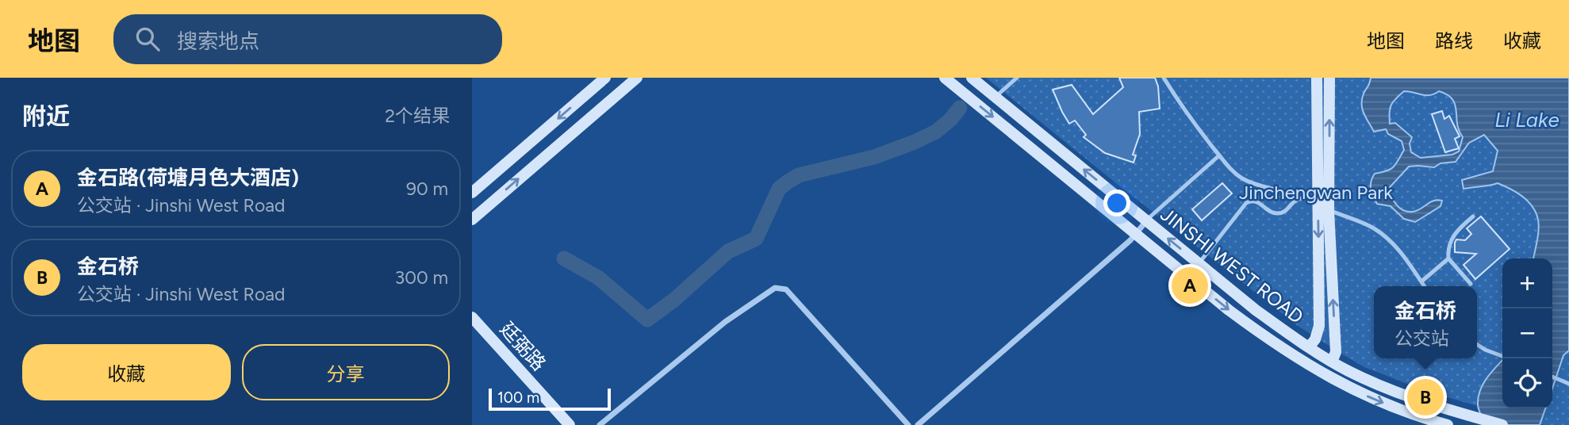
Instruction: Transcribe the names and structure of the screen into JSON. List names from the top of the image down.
{
  "streets": {
    "main road": ["JINSHI WEST ROAD", "廷弼路"]
  },
  "water": ["Li Lake"],
  "parks": ["Jinchengwan Park"],
  "scale_bar": "100 m",
  "page": {
    "header": "地图",
    "search": "搜索地点",
    "nav": ["地图", "路线", "收藏"],
    "heading": ["附近", "2个结果"],
    "list": [
      {
        "mark": "A",
        "name": "金石路(荷塘月色大酒店)",
        "note": "公交站 · Jinshi West Road",
        "value": "90 m"
      },
      {
        "mark": "B",
        "name": "金石桥",
        "note": "公交站 · Jinshi West Road",
        "value": "300 m"
      }
    ],
    "map_buttons": ["+", "−"],
    "pins": ["A", "B"],
    "popup": ["金石桥", "公交站"],
    "buttons": ["收藏", "分享"],
    "scale": "100 m"
  }
}
